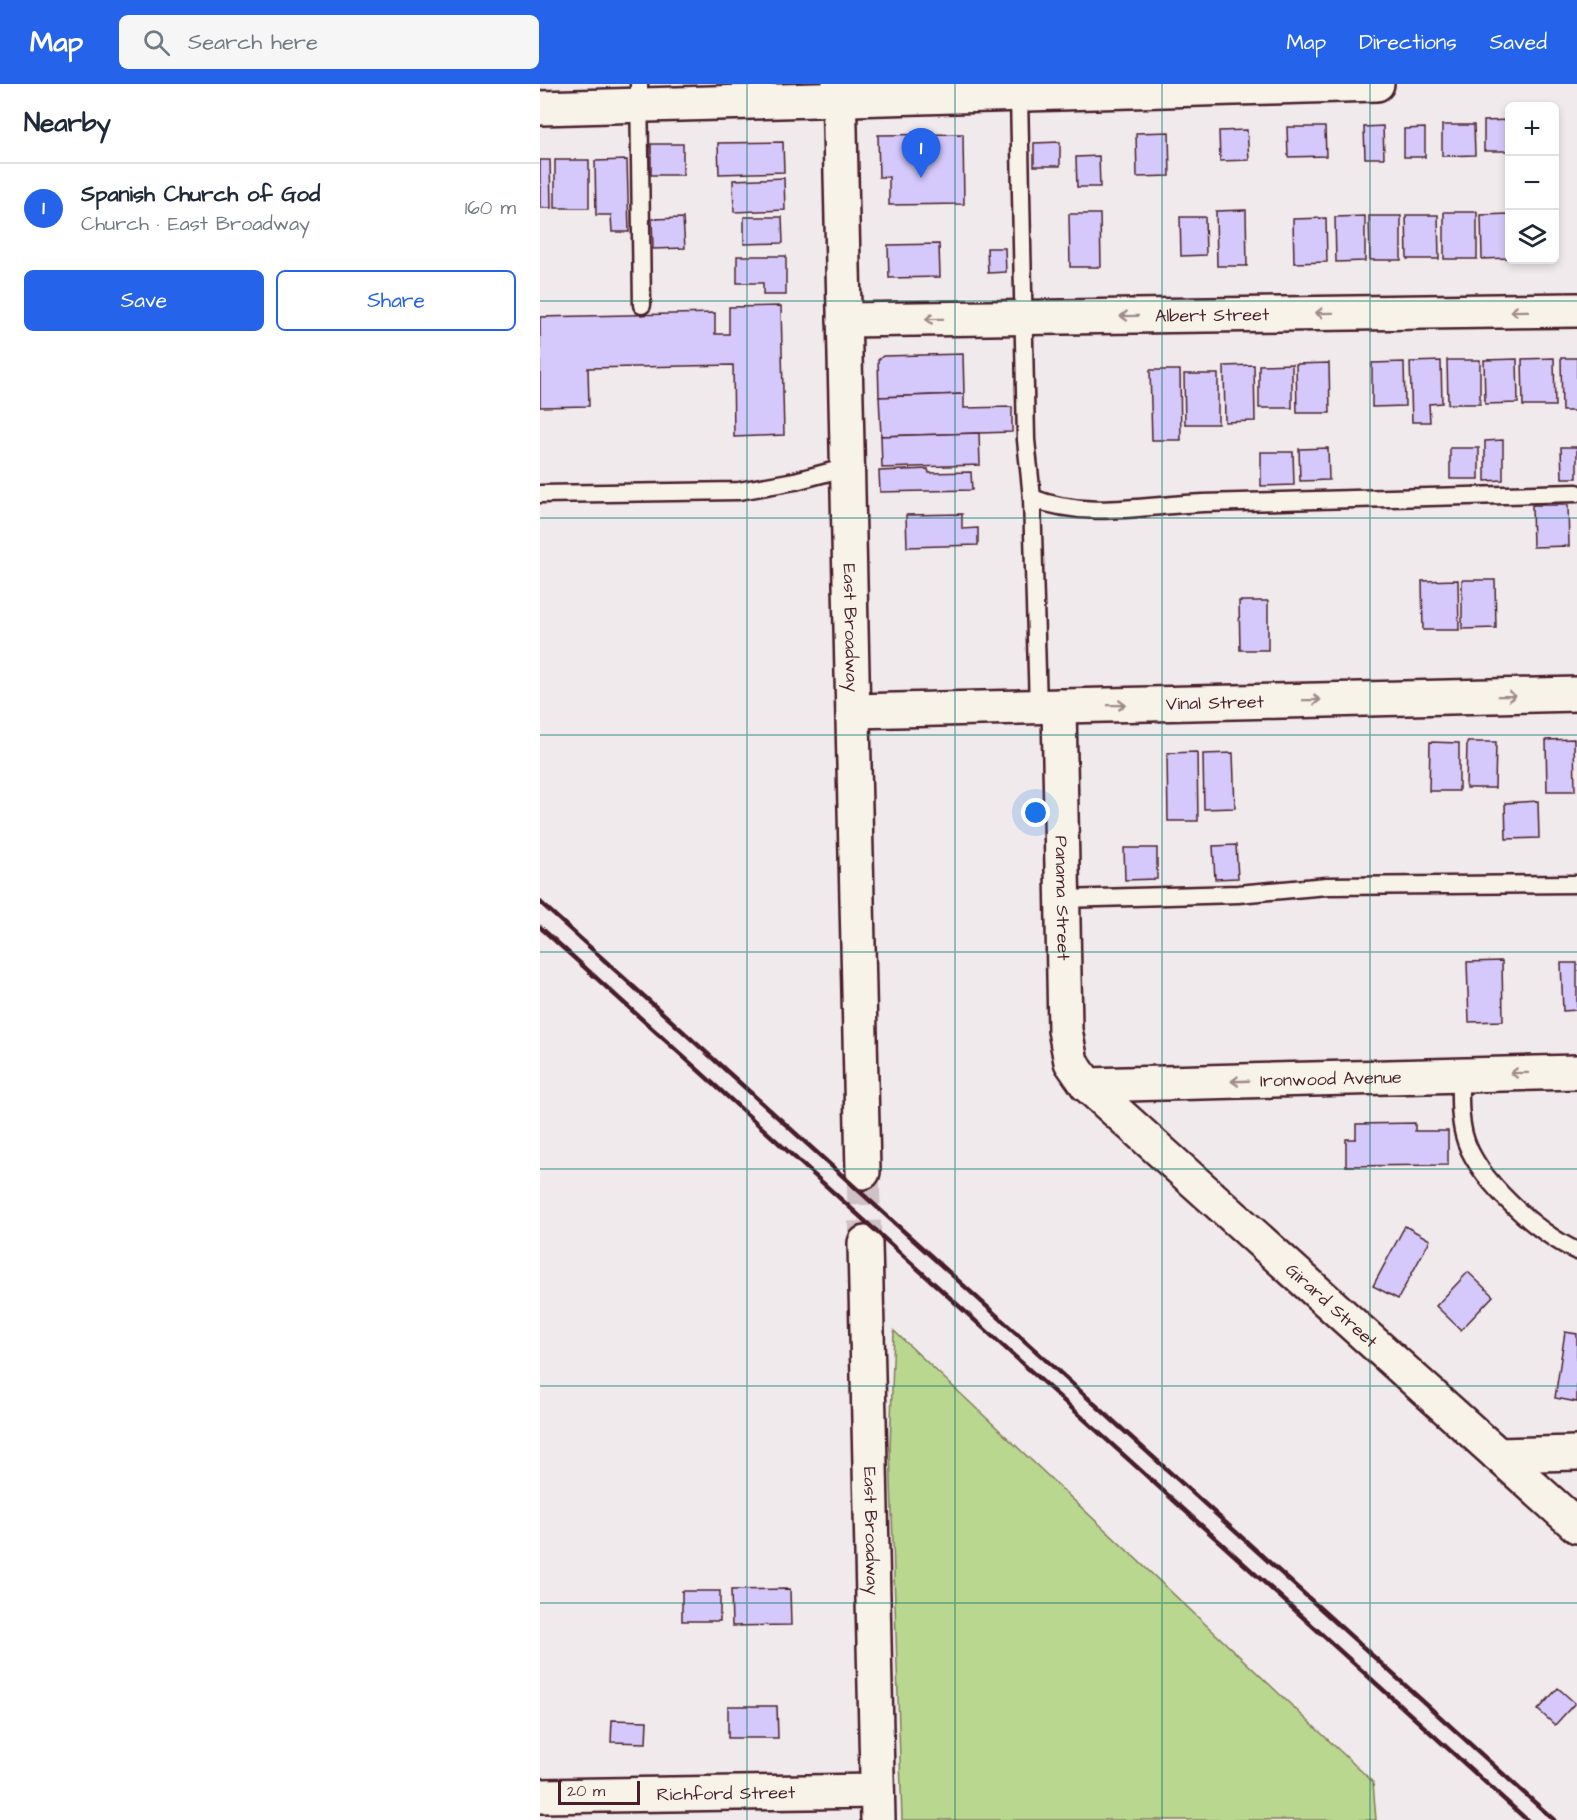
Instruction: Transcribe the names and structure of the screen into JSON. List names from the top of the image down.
{
  "streets": {
    "street": [
      "Albert Street",
      "East Broadway",
      "Vinal Street",
      "Panama Street",
      "Ironwood Avenue",
      "Girard Street",
      "Richford Street"
    ]
  },
  "crossings": [
    ["Albert Street", "East Broadway"],
    ["East Broadway", "Vinal Street"],
    ["East Broadway", "Richford Street"],
    ["Vinal Street", "Panama Street"],
    ["Panama Street", "Ironwood Avenue"],
    ["Panama Street", "Girard Street"],
    ["Ironwood Avenue", "Girard Street"]
  ],
  "one_way": ["Vinal Street", "Ironwood Avenue"],
  "scale_bar": "20 m",
  "page": {
    "header": "Map",
    "search": "Search here",
    "nav": ["Map", "Directions", "Saved"],
    "heading": "Nearby",
    "map_buttons": ["+", "−"],
    "pins": "1",
    "list": [
      {
        "mark": "1",
        "name": "Spanish Church of God",
        "note": "Church · East Broadway",
        "value": "160 m"
      }
    ],
    "buttons": ["Save", "Share"],
    "scale": "20 m"
  }
}
